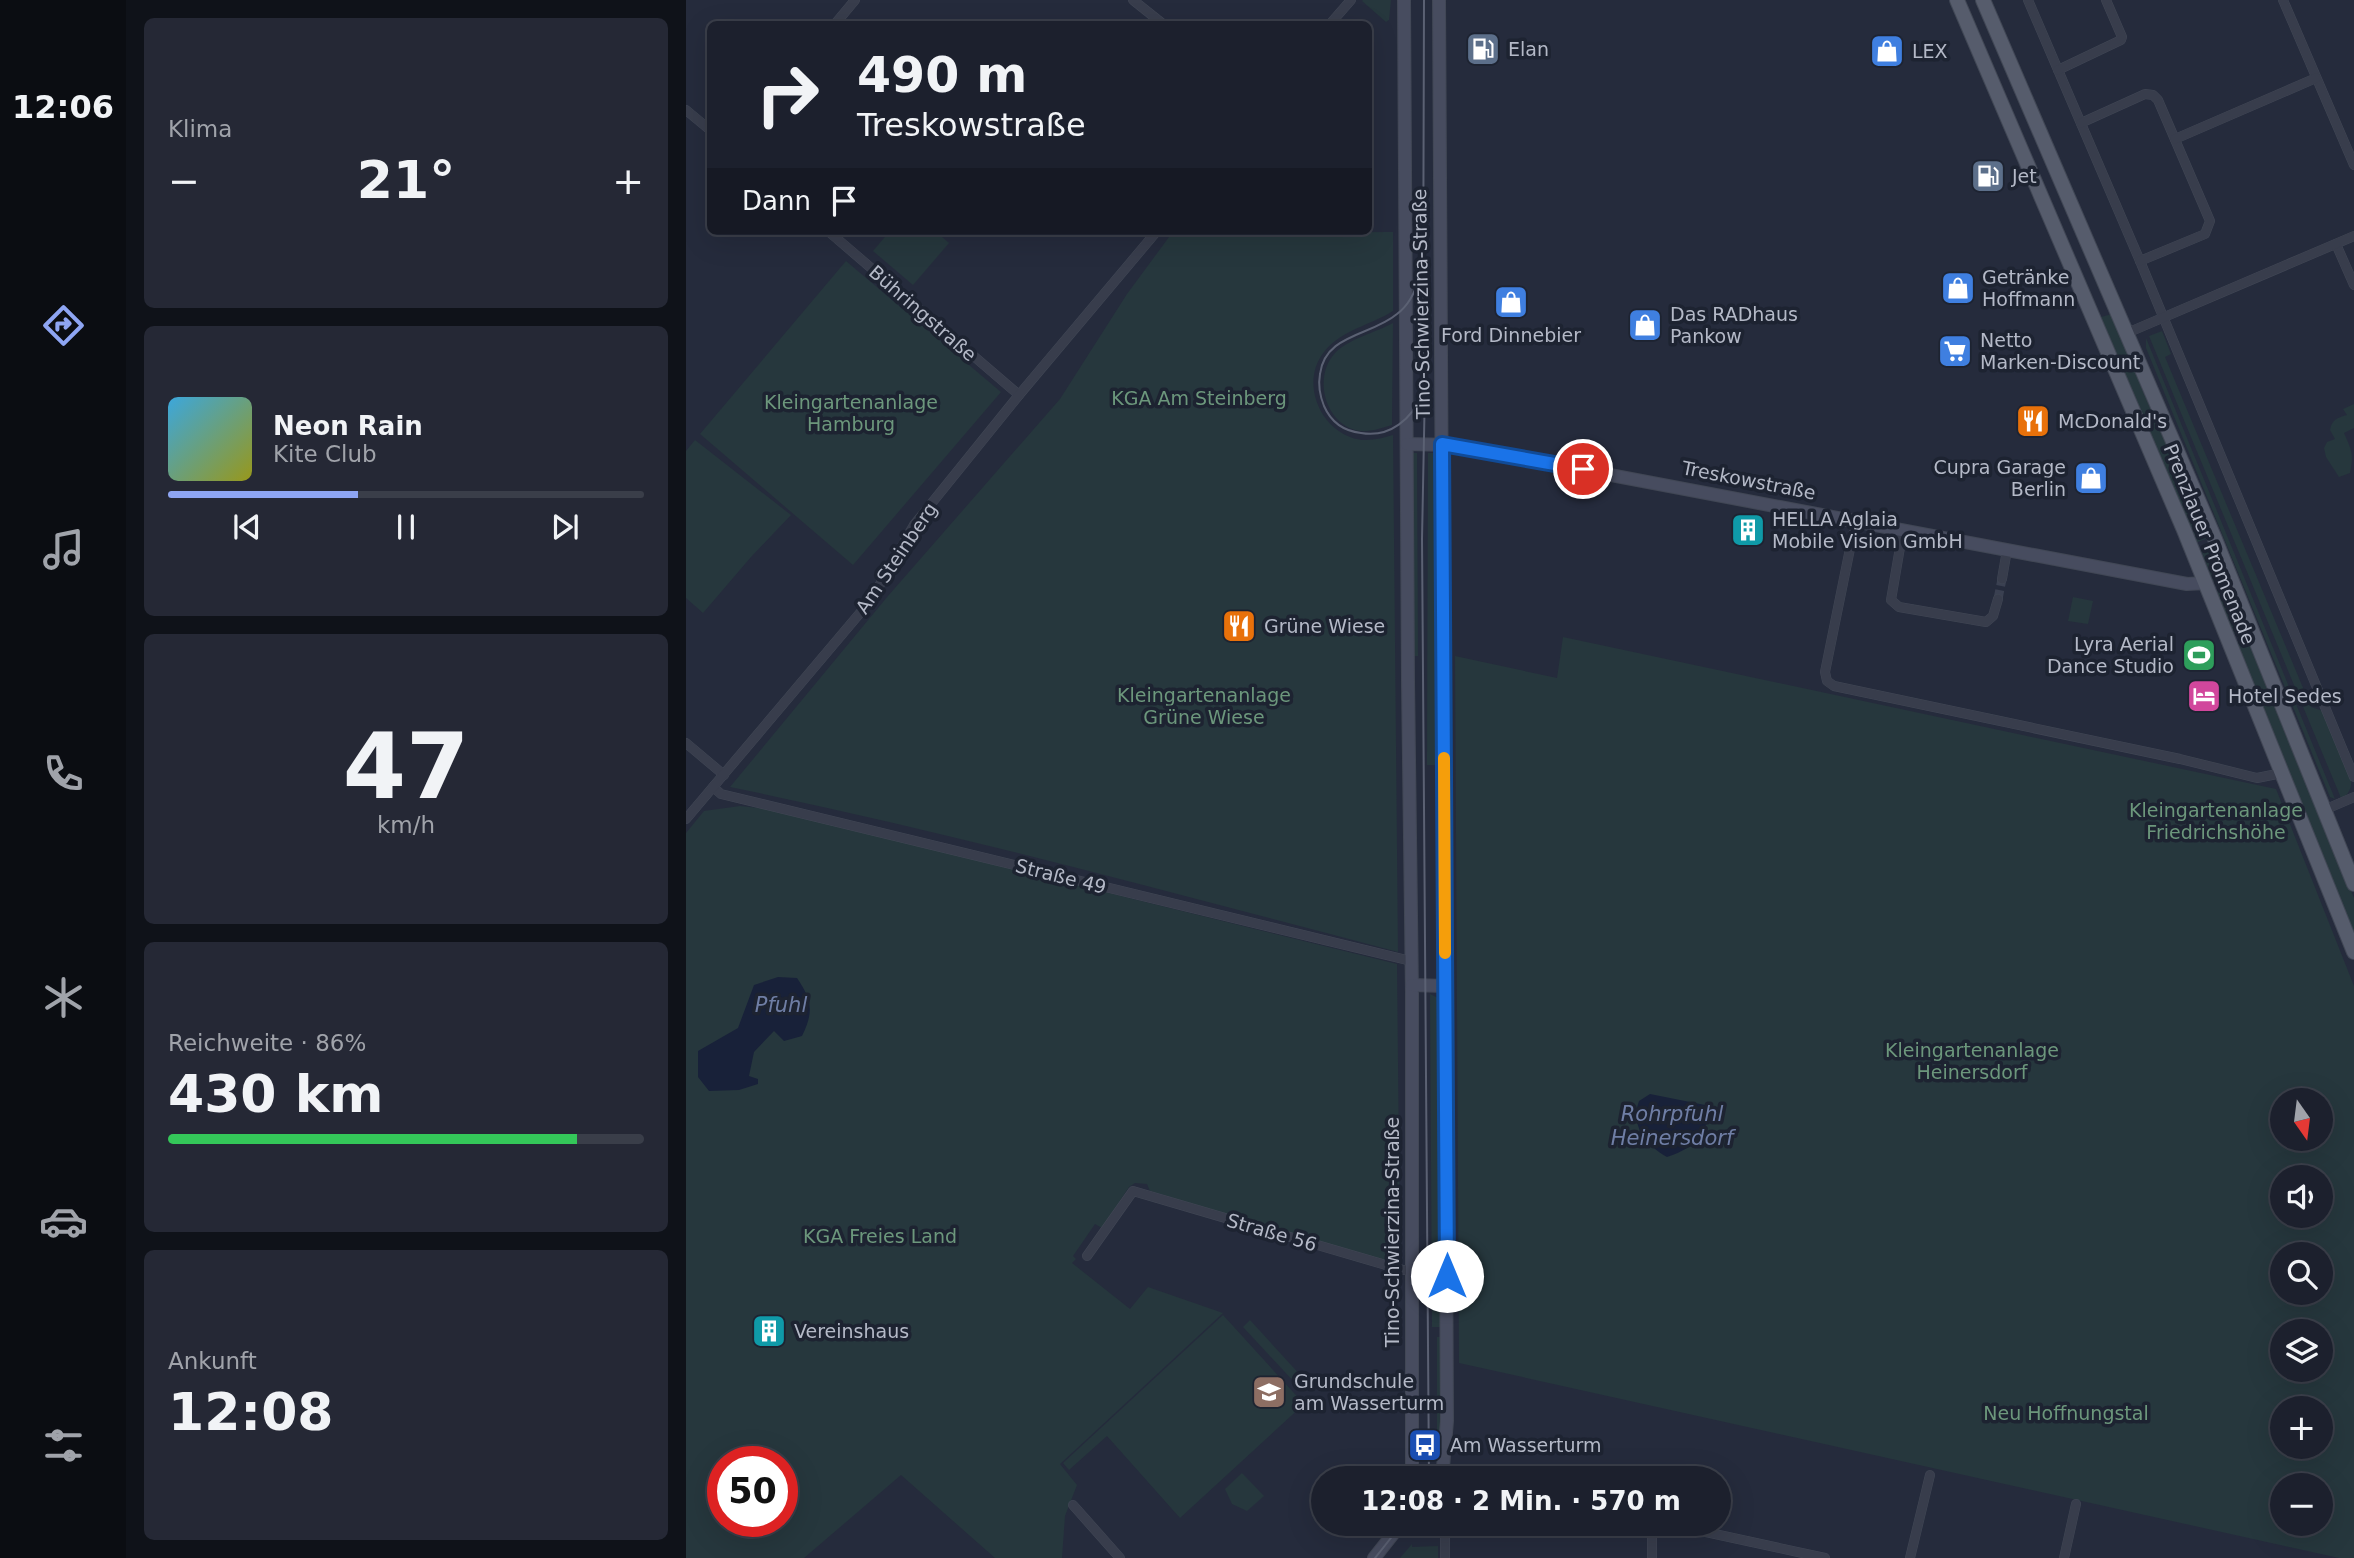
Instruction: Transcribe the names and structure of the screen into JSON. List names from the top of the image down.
{
  "streets": {
    "main road": ["Tino-Schwierzina-Straße", "Treskowstraße", "Prenzlauer Promenade"],
    "street": [
      "Bühringstraße",
      "Am Steinberg",
      "Straße 49",
      "Straße 56"
    ]
  },
  "crossings": [
    ["Tino-Schwierzina-Straße", "Treskowstraße"],
    ["Tino-Schwierzina-Straße", "Straße 49"],
    ["Tino-Schwierzina-Straße", "Straße 56"],
    ["Bühringstraße", "Am Steinberg"],
    ["Treskowstraße", "Prenzlauer Promenade"],
    ["Am Steinberg", "Straße 49"]
  ],
  "water": ["Pfuhl", "Rohrpfuhl Heinersdorf"],
  "parks": [
    "KGA Am Steinberg",
    "Kleingartenanlage Hamburg",
    "Kleingartenanlage Grüne Wiese",
    "Kleingartenanlage Friedrichshöhe",
    "Kleingartenanlage Heinersdorf",
    "KGA Freies Land",
    "Neu Hoffnungstal"
  ],
  "places": {
    "fuel station": ["Elan", "Jet"],
    "shop": [
      "LEX",
      "Getränke Hoffmann",
      "Ford Dinnebier",
      "Das RADhaus Pankow",
      "Cupra Garage Berlin"
    ],
    "supermarket": ["Netto Marken-Discount"],
    "restaurant": ["McDonald's", "Grüne Wiese"],
    "building": ["HELLA Aglaia Mobile Vision GmbH", "Vereinshaus"],
    "sports": ["Lyra Aerial Dance Studio"],
    "hotel": ["Hotel Sedes"],
    "school or university": ["Grundschule am Wasserturm"],
    "bus stop": ["Am Wasserturm"]
  },
  "north": "bottom",
  "page": {
    "tabs": "12:06",
    "tile": [
      "Klima",
      ["47", "km/h"],
      ["Reichweite · 86%", "430 km"],
      ["Ankunft", "12:08"]
    ],
    "turn": ["490 m", "Treskowstraße"],
    "heat": ["−", "21°", "+"],
    "then": "Dann",
    "song": ["Neon Rain", "Kite Club"],
    "map_buttons": ["+", "−"],
    "limit": "50",
    "trip": "12:08 · 2 Min. · 570 m"
  }
}
